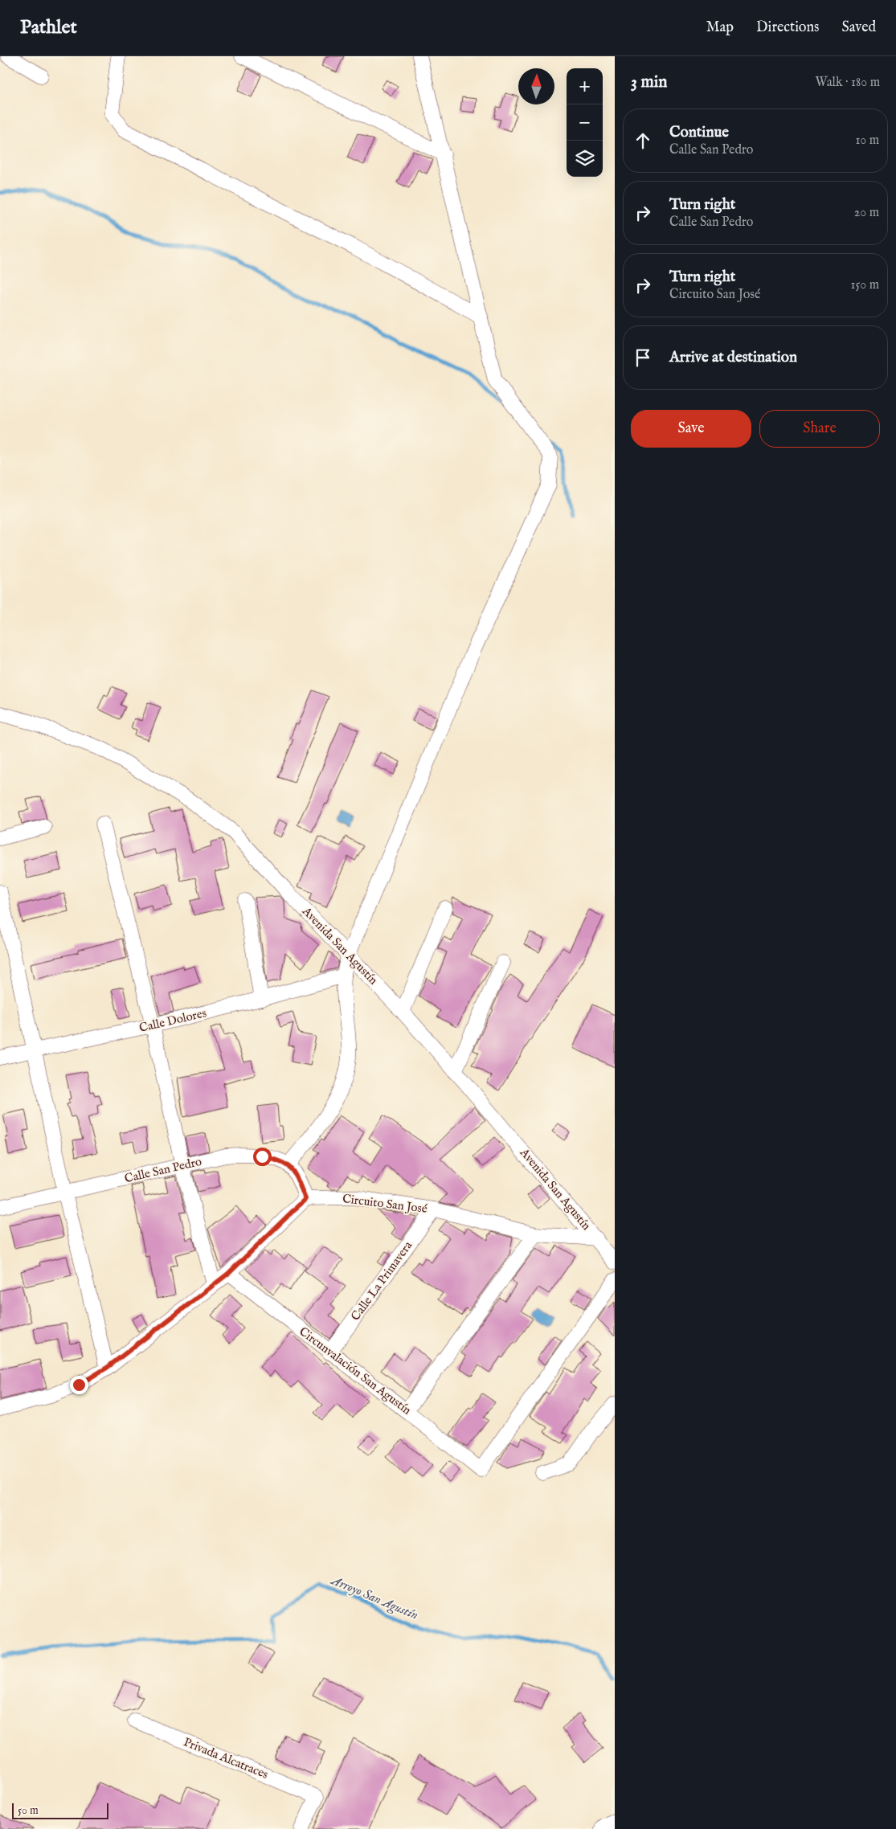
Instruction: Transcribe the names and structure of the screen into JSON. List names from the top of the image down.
{
  "streets": {
    "street": [
      "Avenida San Agustín",
      "Calle Dolores",
      "Calle San Pedro",
      "Circuito San José",
      "Calle La Primavera",
      "Circunvalación San Agustín",
      "Privada Alcatraces"
    ]
  },
  "crossings": [
    ["Avenida San Agustín", "Circuito San José"],
    ["Circuito San José", "Calle La Primavera"],
    ["Calle La Primavera", "Circunvalación San Agustín"]
  ],
  "water": ["Arroyo San Agustín"],
  "scale_bar": "50 m",
  "north": "top",
  "page": {
    "header": "Pathlet",
    "nav": ["Map", "Directions", "Saved"],
    "heading": ["3 min", "Walk · 180 m"],
    "map_buttons": ["+", "−"],
    "list": [
      ["Continue", "Calle San Pedro", "10 m"],
      ["Turn right", "Calle San Pedro", "20 m"],
      ["Turn right", "Circuito San José", "150 m"],
      "Arrive at destination"
    ],
    "buttons": ["Save", "Share"],
    "scale": "50 m"
  }
}
